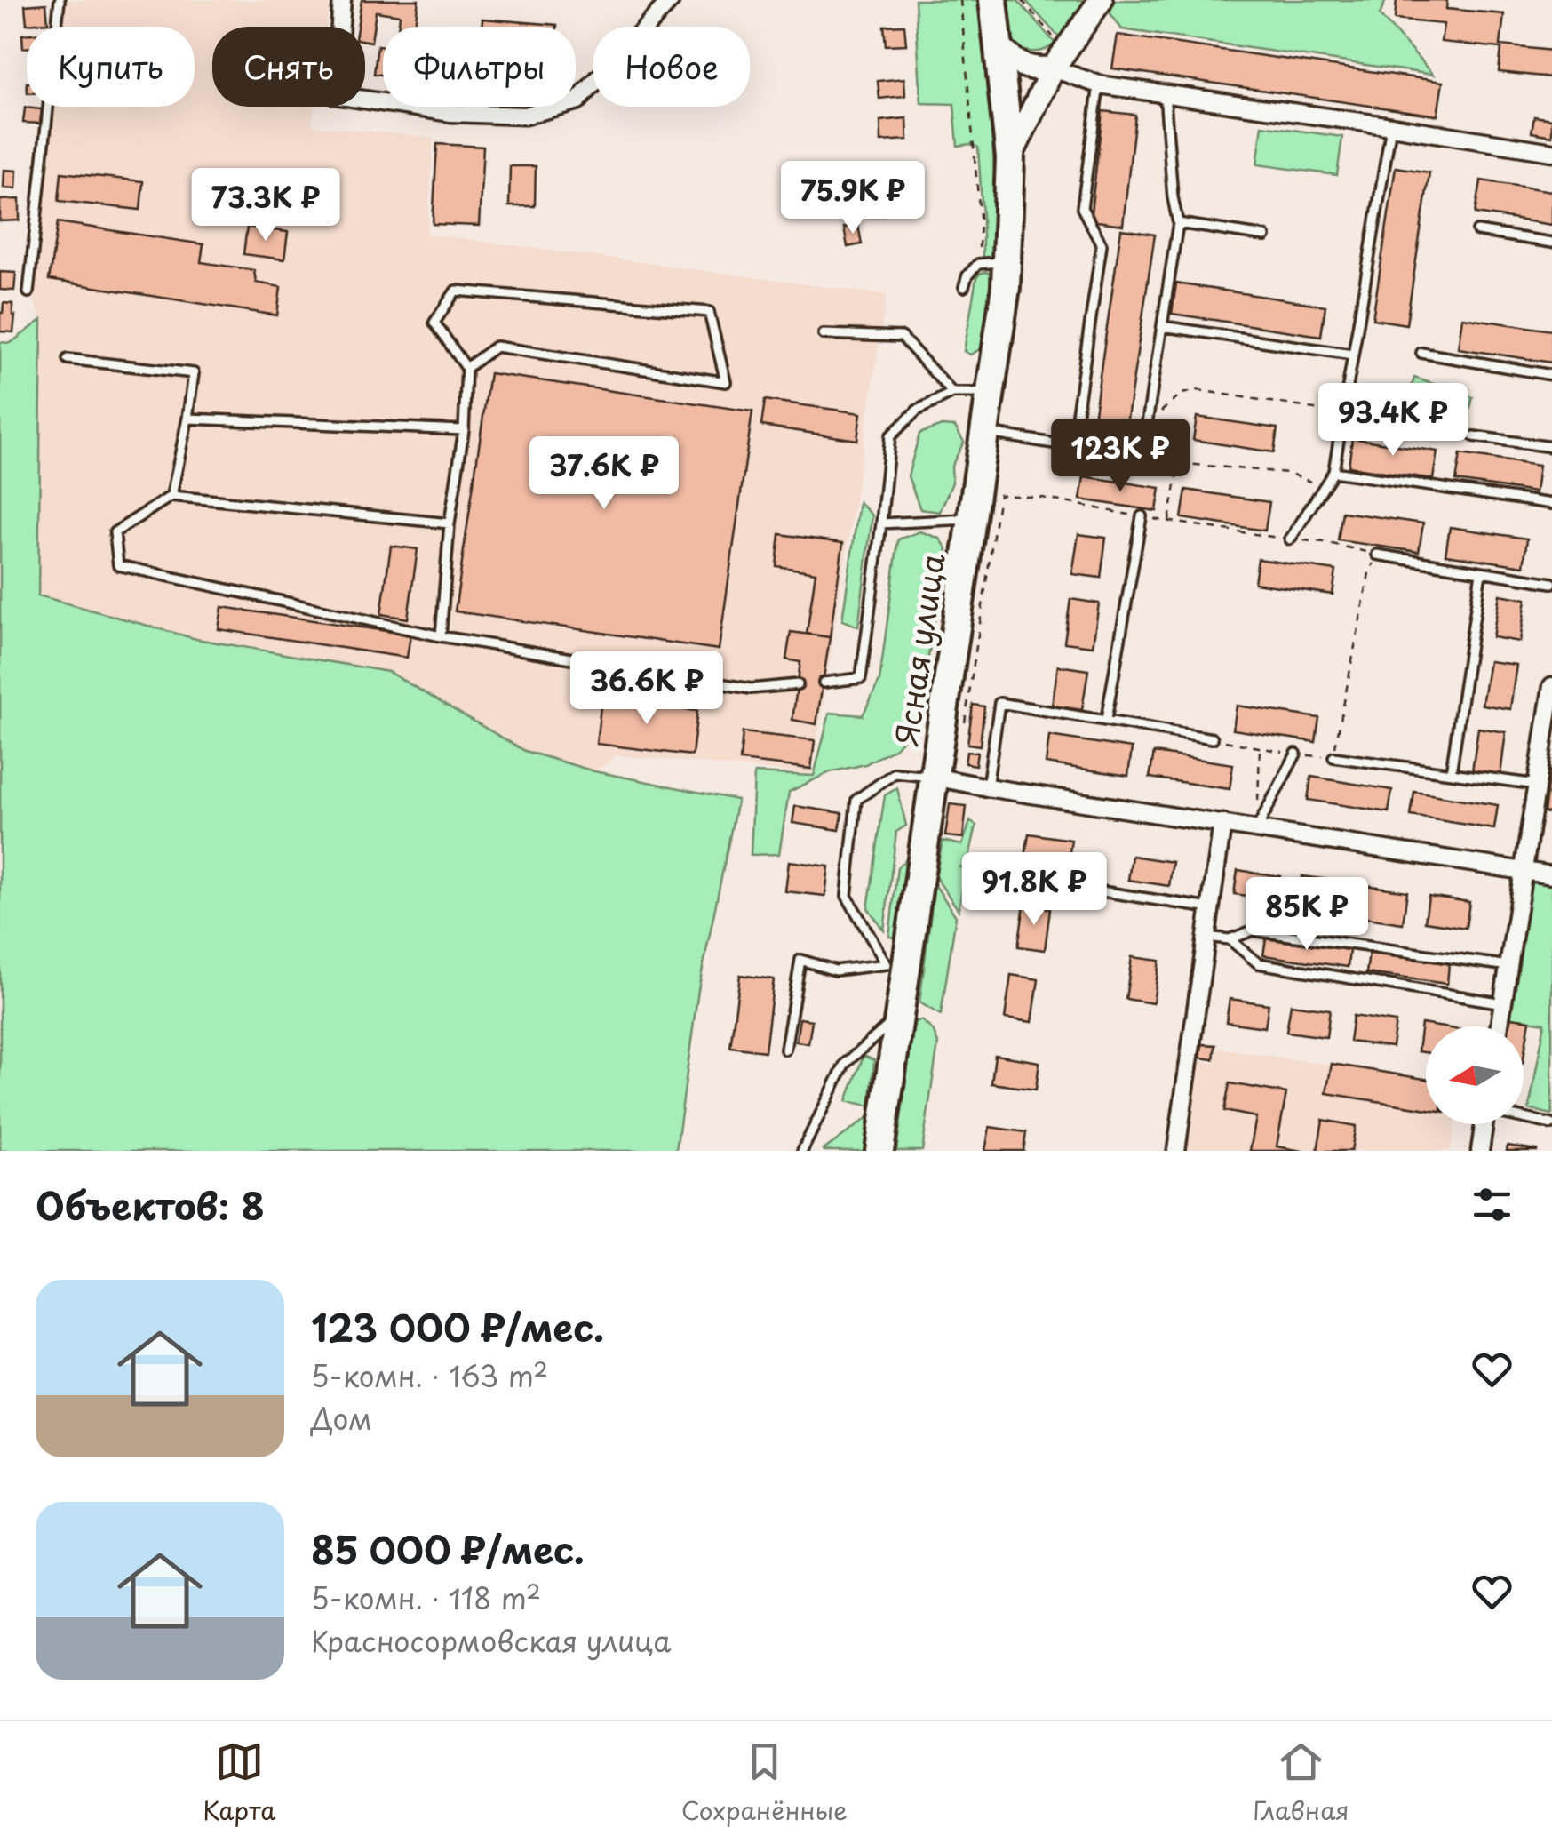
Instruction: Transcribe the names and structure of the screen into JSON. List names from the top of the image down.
{
  "streets": {
    "main road": ["Ясная улица"]
  },
  "north": "left",
  "page": {
    "chip": [
      "Купить",
      "Снять",
      "Фильтры",
      "Новое"
    ],
    "price": [
      "75.9K ₽",
      "73.3K ₽",
      "93.4K ₽",
      "123K ₽",
      "37.6K ₽",
      "36.6K ₽",
      "91.8K ₽",
      "85K ₽"
    ],
    "heading": "Объектов: 8",
    "list": [
      {
        "name": "123 000 ₽/мес.",
        "note": "5-комн. · 163 m² · Дом"
      },
      {
        "name": "85 000 ₽/мес.",
        "note": "5-комн. · 118 m² · Красносормовская улица"
      }
    ],
    "tabs": ["Карта", "Сохранённые", "Главная"]
  }
}
